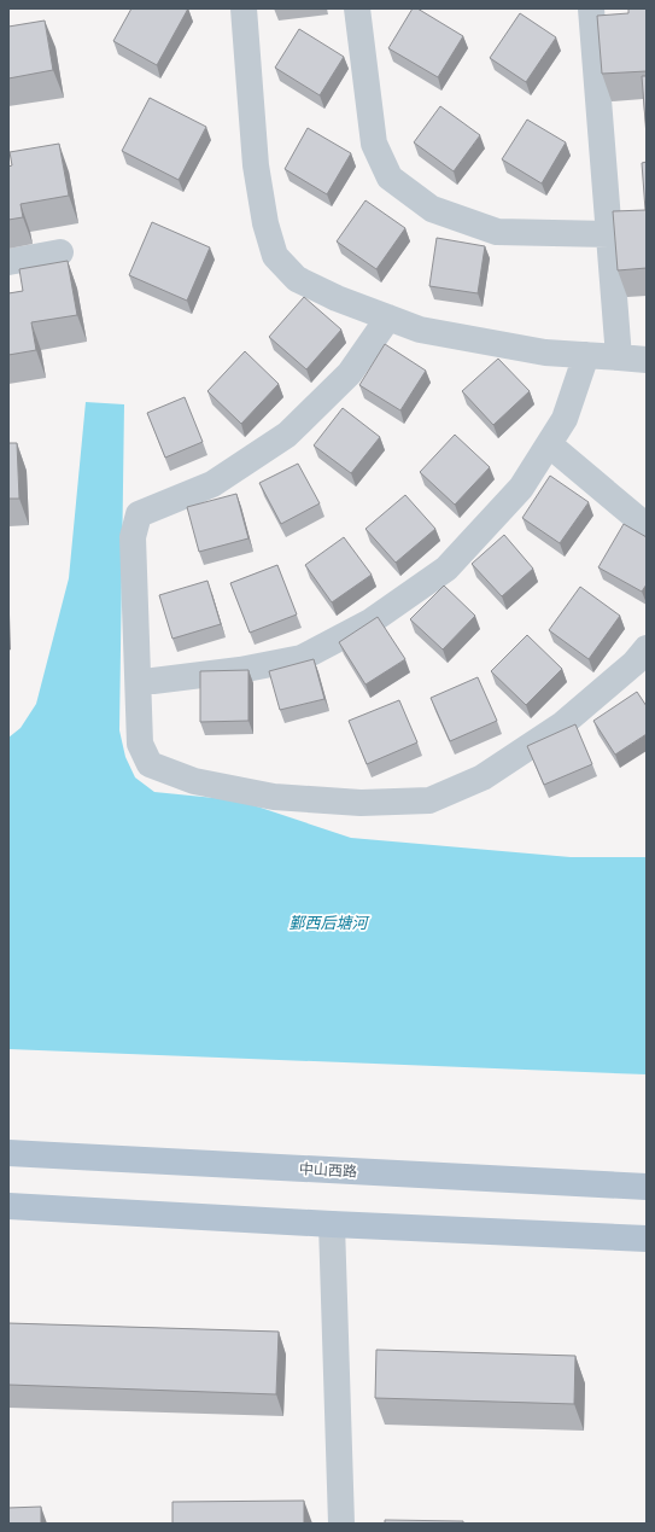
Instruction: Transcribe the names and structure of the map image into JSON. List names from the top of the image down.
{
  "streets": {
    "main road": ["中山西路"]
  },
  "water": ["鄞西后塘河"]
}
